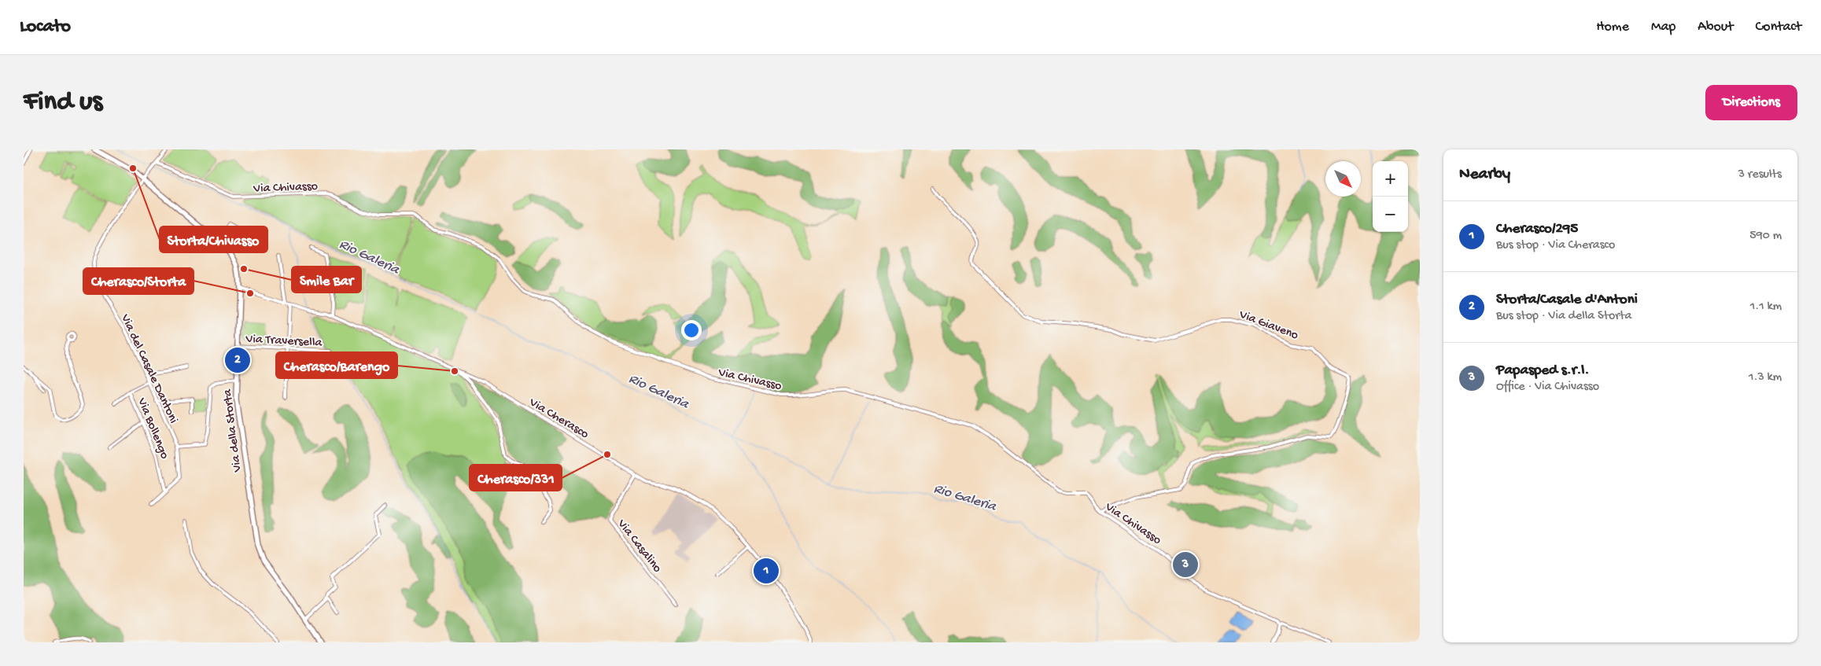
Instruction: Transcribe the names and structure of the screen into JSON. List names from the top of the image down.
{
  "streets": {
    "main road": ["Via della Storta"],
    "street": [
      "Via Chivasso",
      "Via Giaveno",
      "Via Traversella",
      "Via del Casale Dantoni",
      "Via Cherasco",
      "Via Bollengo",
      "Via Casalino"
    ]
  },
  "crossings": [
    ["Via Chivasso", "Via Giaveno"],
    ["Via Traversella", "Via della Storta"],
    ["Via del Casale Dantoni", "Via Bollengo"],
    ["Via del Casale Dantoni", "Via della Storta"],
    ["Via Cherasco", "Via della Storta"],
    ["Via Cherasco", "Via Casalino"]
  ],
  "water": ["Rio Galeria"],
  "places": [
    "Storta/Chivasso",
    "Smile Bar",
    "Cherasco/Storta",
    "Cherasco/Barengo",
    "Cherasco/331"
  ],
  "north": "bottom right",
  "page": {
    "header": "Locato",
    "nav": [
      "Home",
      "Map",
      "About",
      "Contact"
    ],
    "buttons": "Directions",
    "title": "Find us",
    "heading": ["Nearby", "3 results"],
    "map_buttons": ["+", "−"],
    "list": [
      {
        "mark": "1",
        "name": "Cherasco/295",
        "note": "Bus stop · Via Cherasco",
        "value": "590 m"
      },
      {
        "mark": "2",
        "name": "Storta/Casale d'Antoni",
        "note": "Bus stop · Via della Storta",
        "value": "1.1 km"
      },
      {
        "mark": "3",
        "name": "Papasped s.r.l.",
        "note": "Office · Via Chivasso",
        "value": "1.3 km"
      }
    ],
    "pins": ["2", "3", "1"]
  }
}
